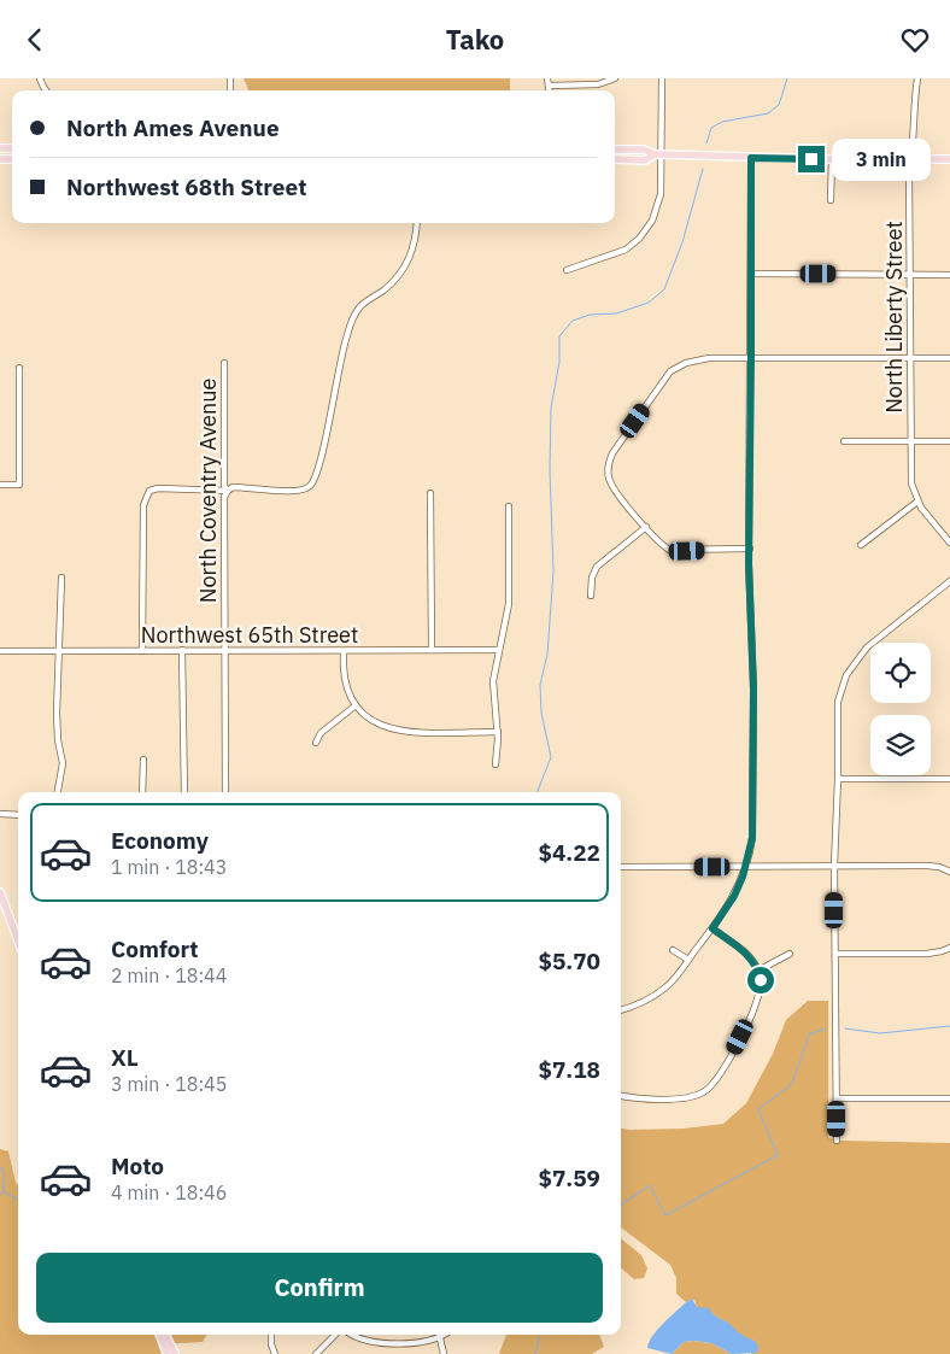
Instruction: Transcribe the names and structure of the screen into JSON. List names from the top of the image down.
{
  "streets": {
    "street": ["North Liberty Street", "North Coventry Avenue", "Northwest 65th Street"]
  },
  "crossings": [
    ["North Coventry Avenue", "Northwest 65th Street"]
  ],
  "page": {
    "header": "Tako",
    "banner": ["North Ames Avenue", "Northwest 68th Street"],
    "bubble": "3 min",
    "list": [
      {
        "name": "Economy",
        "note": "1 min · 18:43",
        "value": "$4.22"
      },
      {
        "name": "Comfort",
        "note": "2 min · 18:44",
        "value": "$5.70"
      },
      {
        "name": "XL",
        "note": "3 min · 18:45",
        "value": "$7.18"
      },
      {
        "name": "Moto",
        "note": "4 min · 18:46",
        "value": "$7.59"
      }
    ],
    "buttons": "Confirm"
  }
}
